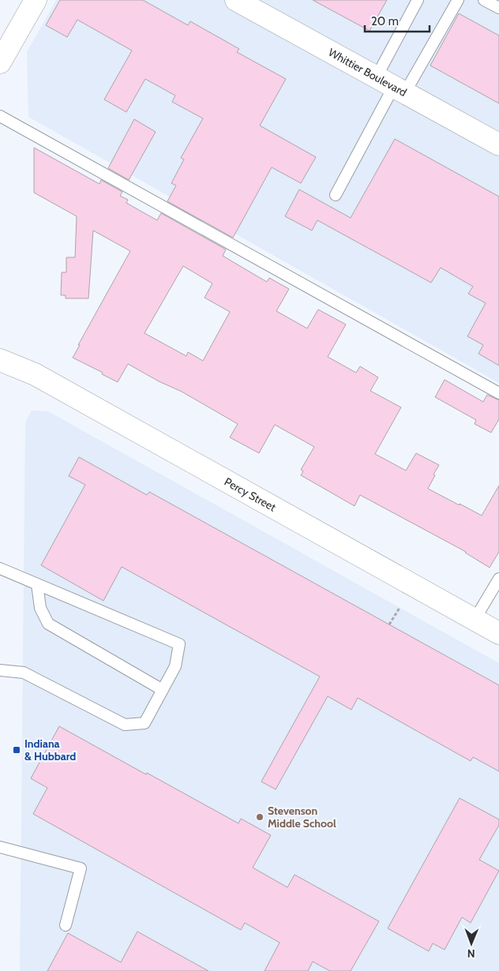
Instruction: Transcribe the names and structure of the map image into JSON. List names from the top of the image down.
{
  "streets": {
    "street": ["Whittier Boulevard", "Percy Street"]
  },
  "places": {
    "transit": ["Indiana & Hubbard"],
    "other": ["Stevenson Middle School"]
  },
  "scale_bar": "20 m",
  "north": "bottom"
}
